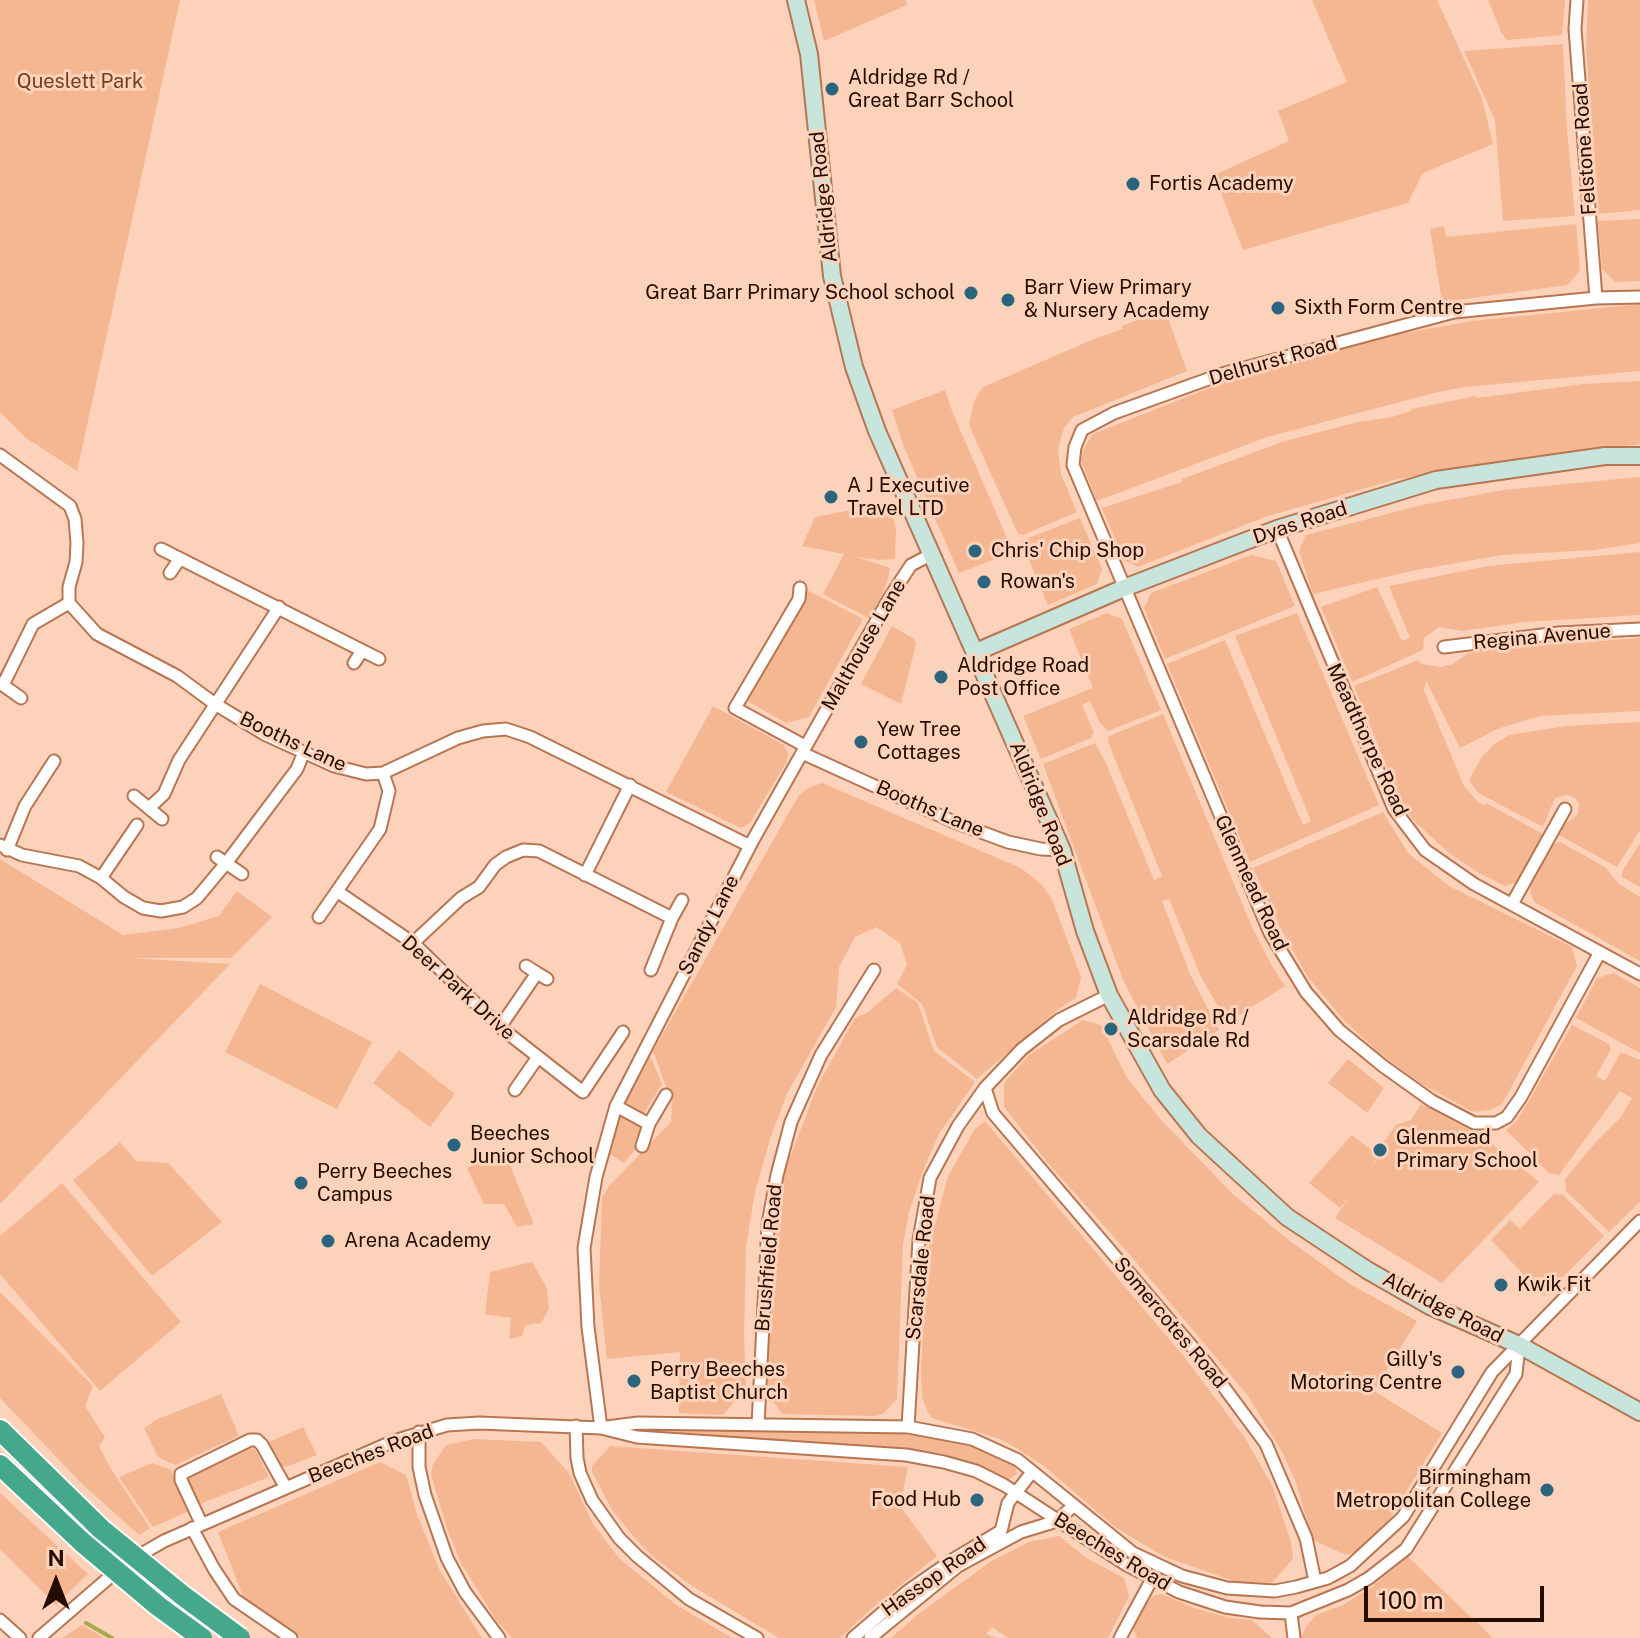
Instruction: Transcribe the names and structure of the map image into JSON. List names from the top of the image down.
{
  "streets": {
    "street": [
      "Felstone Road",
      "Aldridge Road",
      "Delhurst Road",
      "Dyas Road",
      "Regina Avenue",
      "Malthouse Lane",
      "Meadthorpe Road",
      "Booths Lane",
      "Glenmead Road",
      "Sandy Lane",
      "Deer Park Drive",
      "Brushfield Road",
      "Scarsdale Road",
      "Somercotes Road",
      "Beeches Road",
      "Hassop Road"
    ]
  },
  "crossings": [
    ["Felstone Road", "Delhurst Road"],
    ["Aldridge Road", "Dyas Road"],
    ["Aldridge Road", "Malthouse Lane"],
    ["Aldridge Road", "Booths Lane"],
    ["Aldridge Road", "Scarsdale Road"],
    ["Aldridge Road", "Beeches Road"],
    ["Delhurst Road", "Dyas Road"],
    ["Delhurst Road", "Glenmead Road"],
    ["Dyas Road", "Meadthorpe Road"],
    ["Dyas Road", "Glenmead Road"],
    ["Malthouse Lane", "Booths Lane"],
    ["Malthouse Lane", "Sandy Lane"],
    ["Meadthorpe Road", "Glenmead Road"],
    ["Booths Lane", "Sandy Lane"],
    ["Sandy Lane", "Beeches Road"],
    ["Brushfield Road", "Beeches Road"],
    ["Scarsdale Road", "Somercotes Road"],
    ["Scarsdale Road", "Beeches Road"],
    ["Somercotes Road", "Beeches Road"],
    ["Beeches Road", "Hassop Road"]
  ],
  "parks": ["Queslett Park"],
  "places": [
    "Aldridge Rd / Great Barr School",
    "Fortis Academy",
    "Great Barr Primary School school",
    "Barr View Primary & Nursery Academy",
    "Sixth Form Centre",
    "A J Executive Travel LTD",
    "Chris' Chip Shop",
    "Rowan's",
    "Aldridge Road Post Office",
    "Yew Tree Cottages",
    "Aldridge Rd / Scarsdale Rd",
    "Beeches Junior School",
    "Glenmead Primary School",
    "Perry Beeches Campus",
    "Arena Academy",
    "Kwik Fit",
    "Gilly's Motoring Centre",
    "Perry Beeches Baptist Church",
    "Birmingham Metropolitan College",
    "Food Hub"
  ],
  "scale_bar": "100 m",
  "north": "top"
}
